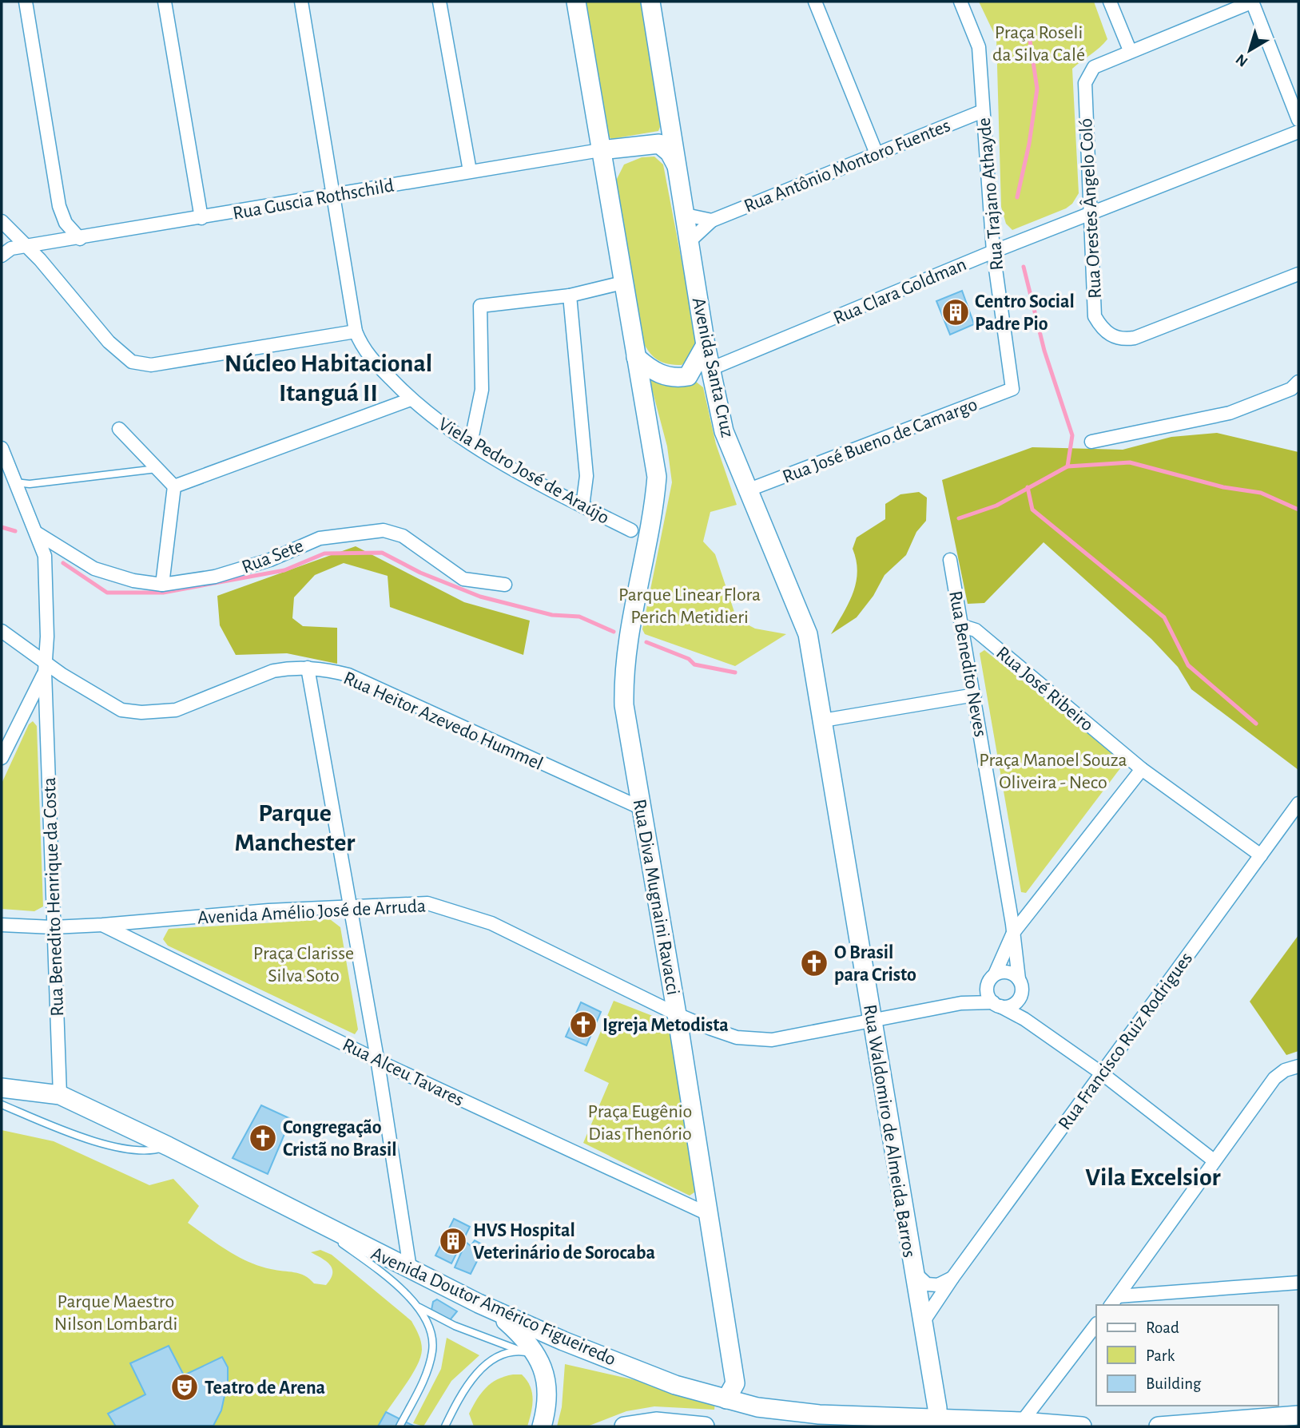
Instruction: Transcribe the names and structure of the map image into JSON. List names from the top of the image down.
{
  "streets": {
    "main road": [
      "Avenida Santa Cruz",
      "Rua Diva Mugnaini Ravacci",
      "Rua Waldomiro de Almeida Barros",
      "Avenida Doutor Américo Figueiredo"
    ],
    "street": [
      "Rua Antônio Montoro Fuentes",
      "Rua Trajano Athayde",
      "Rua Guscia Rothschild",
      "Rua Orestes Ângelo Coló",
      "Rua Clara Goldman",
      "Rua José Bueno de Camargo",
      "Viela Pedro José de Araújo",
      "Rua Sete",
      "Rua Benedito Neves",
      "Rua José Ribeiro",
      "Rua Heitor Azevedo Hummel",
      "Rua Benedito Henrique da Costa",
      "Avenida Amélio José de Arruda",
      "Rua Francisco Ruiz Rodrigues",
      "Rua Alceu Tavares"
    ]
  },
  "crossings": [
    ["Rua Antônio Montoro Fuentes", "Rua Trajano Athayde"],
    ["Rua Antônio Montoro Fuentes", "Avenida Santa Cruz"],
    ["Rua Trajano Athayde", "Rua Clara Goldman"],
    ["Rua Trajano Athayde", "Rua José Bueno de Camargo"],
    ["Rua Guscia Rothschild", "Viela Pedro José de Araújo"],
    ["Rua Orestes Ângelo Coló", "Rua Clara Goldman"],
    ["Rua Clara Goldman", "Avenida Santa Cruz"],
    ["Avenida Santa Cruz", "Rua José Bueno de Camargo"],
    ["Avenida Santa Cruz", "Rua Waldomiro de Almeida Barros"],
    ["Rua Sete", "Rua Benedito Henrique da Costa"],
    ["Rua Benedito Neves", "Rua José Ribeiro"],
    ["Rua Benedito Neves", "Avenida Amélio José de Arruda"],
    ["Rua José Ribeiro", "Rua Francisco Ruiz Rodrigues"],
    ["Rua Heitor Azevedo Hummel", "Rua Benedito Henrique da Costa"],
    ["Rua Heitor Azevedo Hummel", "Rua Diva Mugnaini Ravacci"],
    ["Rua Benedito Henrique da Costa", "Avenida Amélio José de Arruda"],
    ["Rua Benedito Henrique da Costa", "Avenida Doutor Américo Figueiredo"],
    ["Rua Diva Mugnaini Ravacci", "Avenida Amélio José de Arruda"],
    ["Rua Diva Mugnaini Ravacci", "Rua Alceu Tavares"],
    ["Rua Diva Mugnaini Ravacci", "Avenida Doutor Américo Figueiredo"],
    ["Avenida Amélio José de Arruda", "Rua Alceu Tavares"],
    ["Avenida Amélio José de Arruda", "Rua Waldomiro de Almeida Barros"],
    ["Rua Francisco Ruiz Rodrigues", "Rua Waldomiro de Almeida Barros"],
    ["Rua Waldomiro de Almeida Barros", "Avenida Doutor Américo Figueiredo"]
  ],
  "districts": ["Núcleo Habitacional Itanguá II", "Parque Manchester", "Vila Excelsior"],
  "parks": [
    "Praça Roseli da Silva Calé",
    "Parque Linear Flora Perich Metidieri",
    "Praça Manoel Souza Oliveira - Neco",
    "Praça Clarisse Silva Soto",
    "Praça Eugênio Dias Thenório",
    "Parque Maestro Nilson Lombardi"
  ],
  "places": {
    "building": ["Centro Social Padre Pio", "HVS Hospital Veterinário de Sorocaba"],
    "church": ["O Brasil para Cristo", "Igreja Metodista", "Congregação Cristã no Brasil"],
    "theatre": ["Teatro de Arena"]
  },
  "legend": ["Road", "Park", "Building"],
  "north": "bottom left"
}
